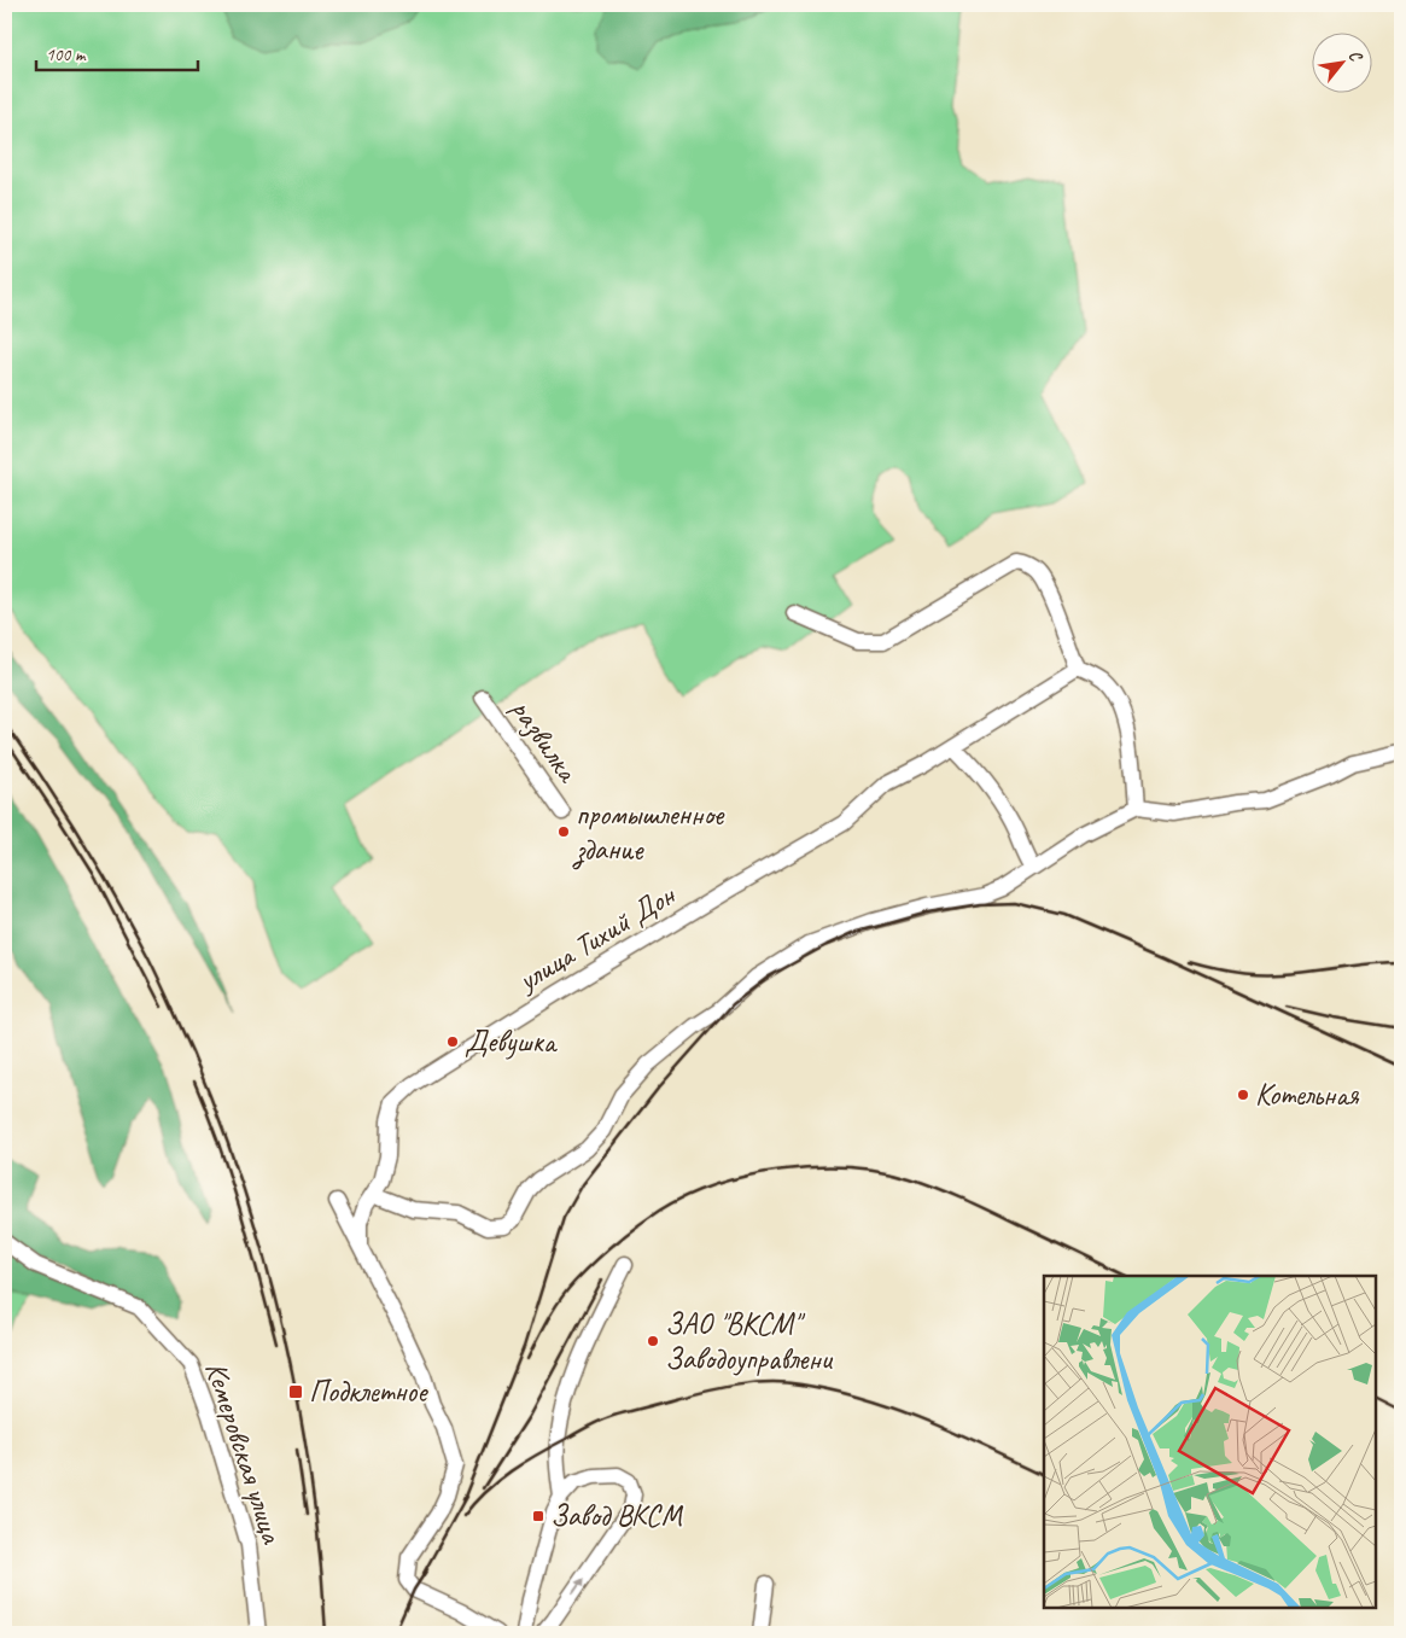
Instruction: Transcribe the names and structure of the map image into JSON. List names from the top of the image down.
{
  "streets": {
    "street": ["развилка", "улица Тихий Дон", "Кемеровская улица"]
  },
  "places": {
    "other": [
      "промышленное здание",
      "Девушка",
      "Котельная",
      "ЗАО \"ВКСМ\" Заводоуправлени"
    ],
    "transit": ["Подклетное", "Завод ВКСМ"]
  },
  "scale_bar": "100 m",
  "north": "top right"
}
